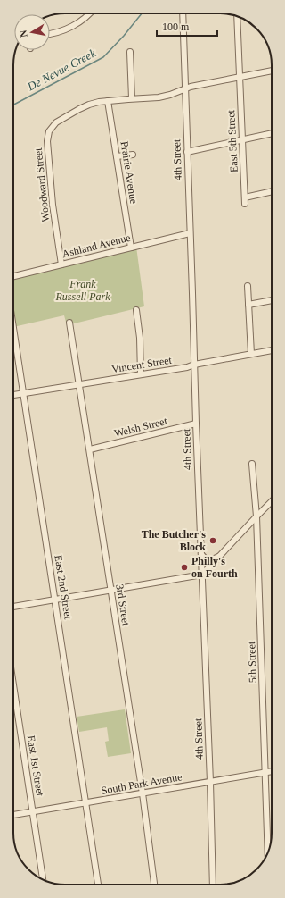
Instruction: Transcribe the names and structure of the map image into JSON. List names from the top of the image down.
{
  "streets": {
    "street": [
      "East 5th Street",
      "4th Street",
      "Prairie Avenue",
      "Woodward Street",
      "Ashland Avenue",
      "Vincent Street",
      "Welsh Street",
      "East 2nd Street",
      "3rd Street",
      "5th Street",
      "East 1st Street",
      "South Park Avenue"
    ]
  },
  "crossings": [
    ["East 5th Street", "Woodward Street"],
    ["4th Street", "Woodward Street"],
    ["4th Street", "Ashland Avenue"],
    ["4th Street", "Vincent Street"],
    ["4th Street", "Welsh Street"],
    ["4th Street", "South Park Avenue"],
    ["Prairie Avenue", "Woodward Street"],
    ["Prairie Avenue", "Ashland Avenue"],
    ["Woodward Street", "Ashland Avenue"],
    ["Vincent Street", "East 2nd Street"],
    ["Vincent Street", "3rd Street"],
    ["Welsh Street", "3rd Street"],
    ["East 2nd Street", "South Park Avenue"],
    ["3rd Street", "South Park Avenue"],
    ["5th Street", "South Park Avenue"],
    ["East 1st Street", "South Park Avenue"]
  ],
  "water": ["De Nevue Creek"],
  "parks": ["Frank Russell Park"],
  "places": ["The Butcher's Block", "Philly's on Fourth"],
  "scale_bar": "100 m",
  "north": "left"
}
